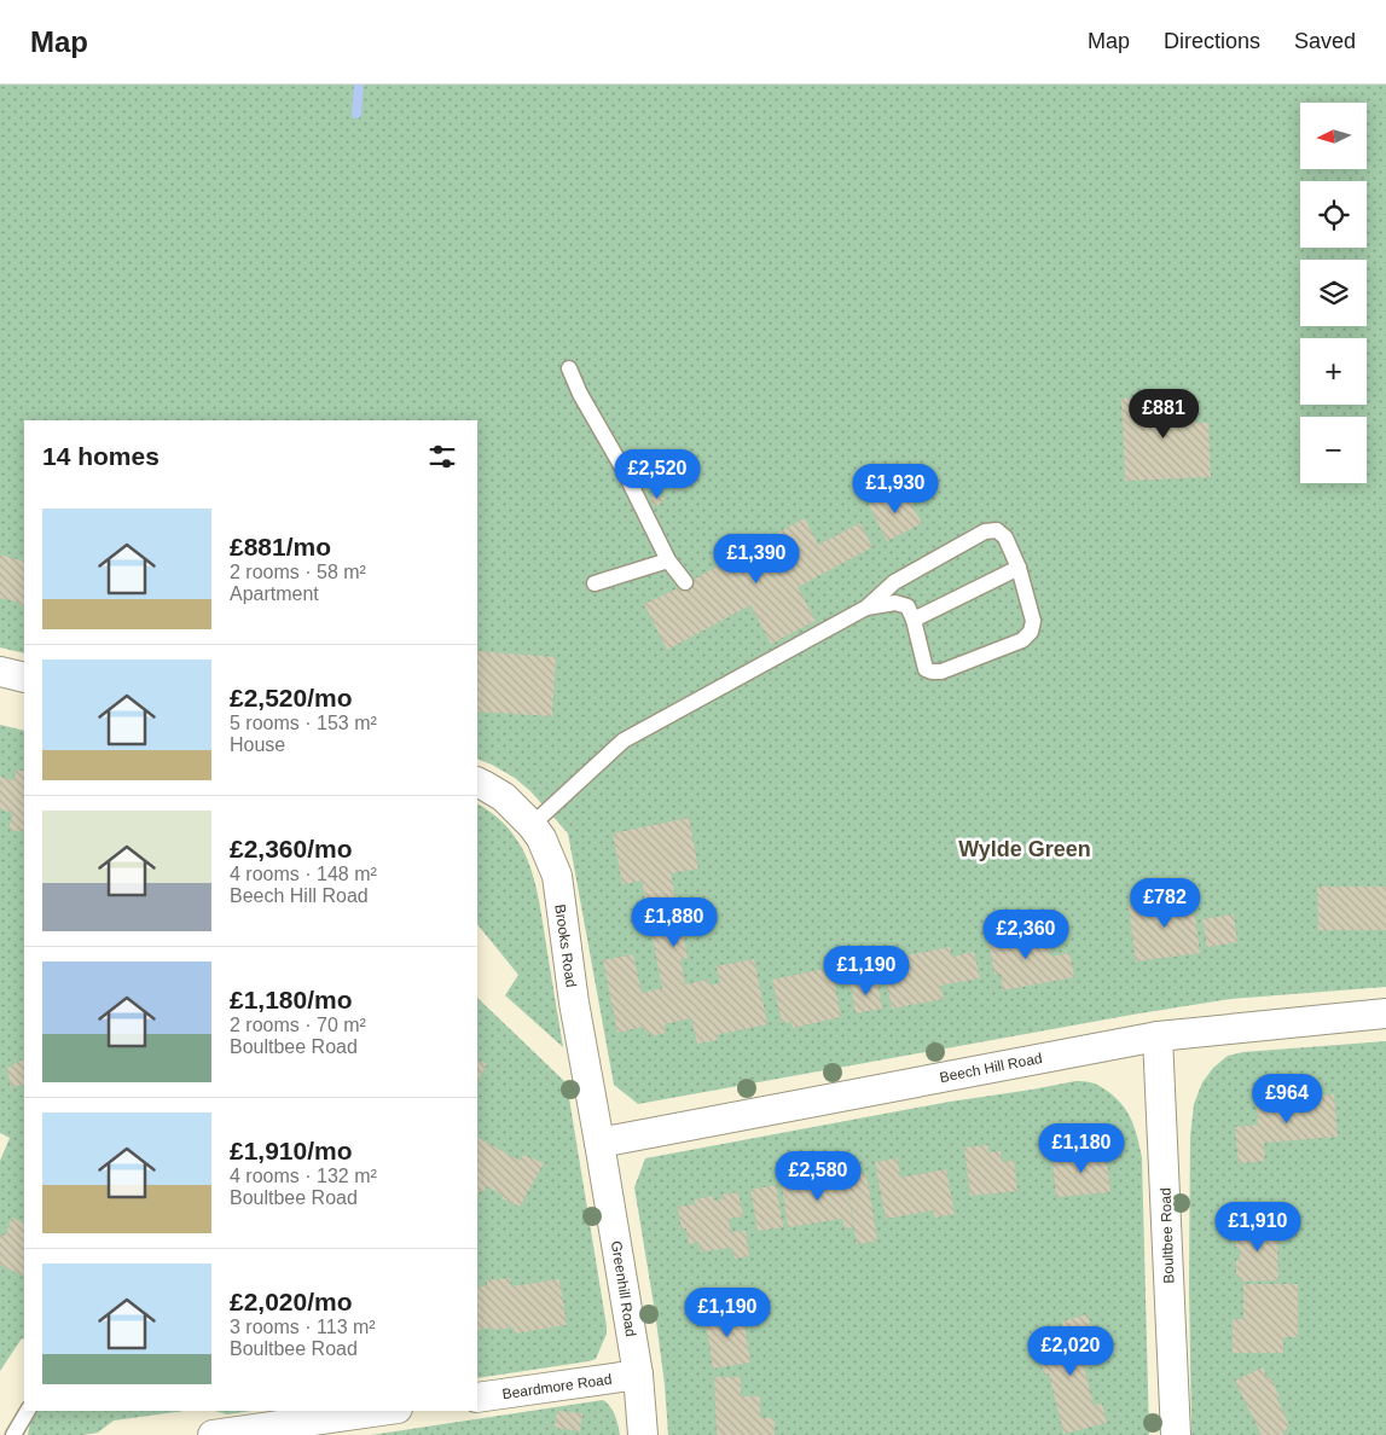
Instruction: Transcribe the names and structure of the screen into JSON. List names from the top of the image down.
{
  "streets": {
    "street": [
      "Brooks Road",
      "Beech Hill Road",
      "Boultbee Road",
      "Greenhill Road",
      "Beardmore Road"
    ]
  },
  "crossings": [
    ["Brooks Road", "Beech Hill Road"],
    ["Brooks Road", "Greenhill Road"],
    ["Beech Hill Road", "Boultbee Road"],
    ["Beech Hill Road", "Greenhill Road"],
    ["Greenhill Road", "Beardmore Road"]
  ],
  "districts": ["Wylde Green"],
  "north": "left",
  "page": {
    "header": "Map",
    "nav": ["Map", "Directions", "Saved"],
    "map_buttons": ["+", "−"],
    "price": [
      "£881",
      "£2,520",
      "£1,930",
      "£1,390",
      "£782",
      "£1,880",
      "£2,360",
      "£1,190",
      "£964",
      "£1,180",
      "£2,580",
      "£1,910",
      "£1,190",
      "£2,020"
    ],
    "heading": "14 homes",
    "list": [
      {
        "name": "£881/mo",
        "note": "2 rooms · 58 m² · Apartment"
      },
      {
        "name": "£2,520/mo",
        "note": "5 rooms · 153 m² · House"
      },
      {
        "name": "£2,360/mo",
        "note": "4 rooms · 148 m² · Beech Hill Road"
      },
      {
        "name": "£1,180/mo",
        "note": "2 rooms · 70 m² · Boultbee Road"
      },
      {
        "name": "£1,910/mo",
        "note": "4 rooms · 132 m² · Boultbee Road"
      },
      {
        "name": "£2,020/mo",
        "note": "3 rooms · 113 m² · Boultbee Road"
      }
    ]
  }
}
